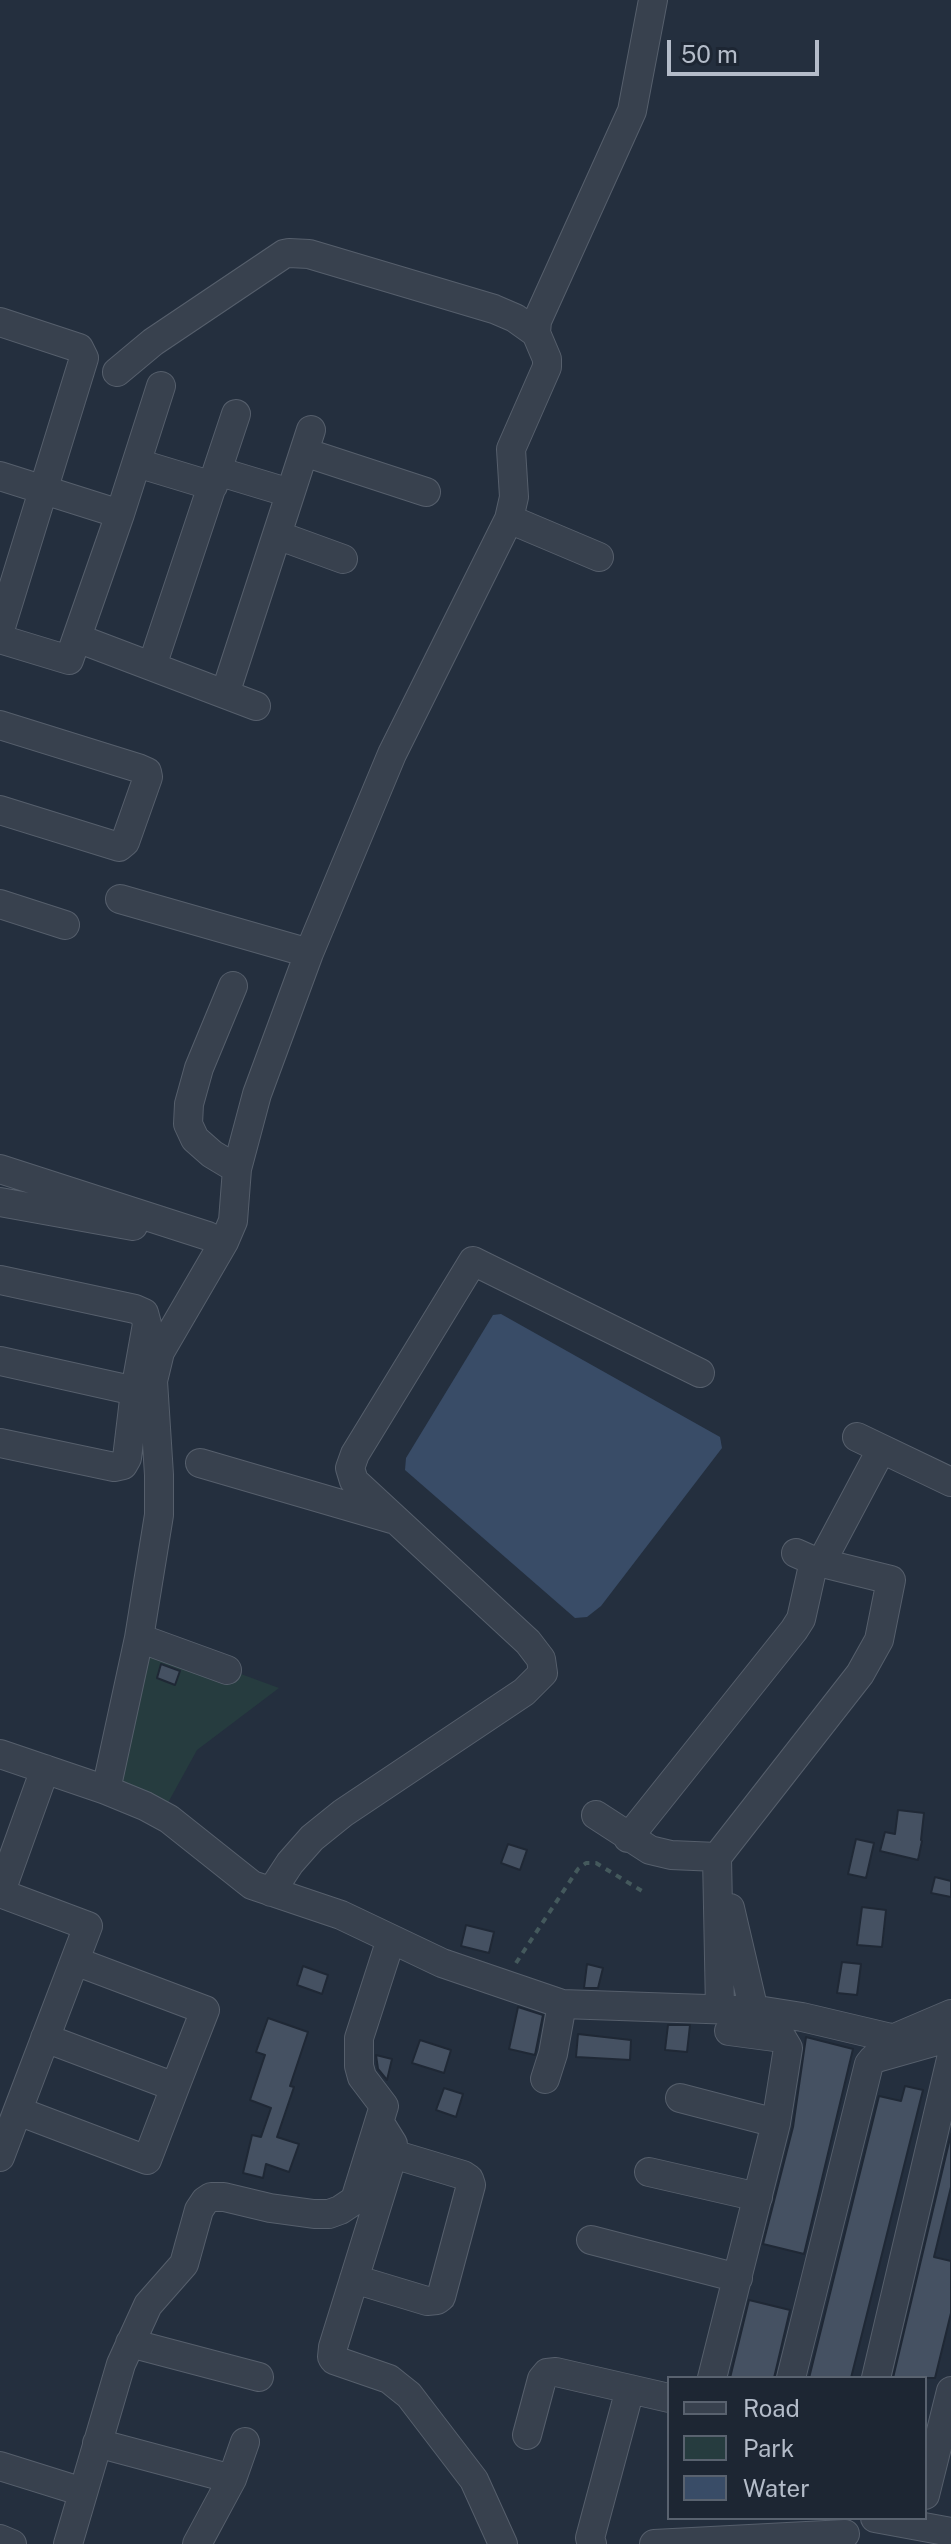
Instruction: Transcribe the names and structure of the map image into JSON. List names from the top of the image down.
{
  "legend": ["Road", "Park", "Water"],
  "scale_bar": "50 m"
}
